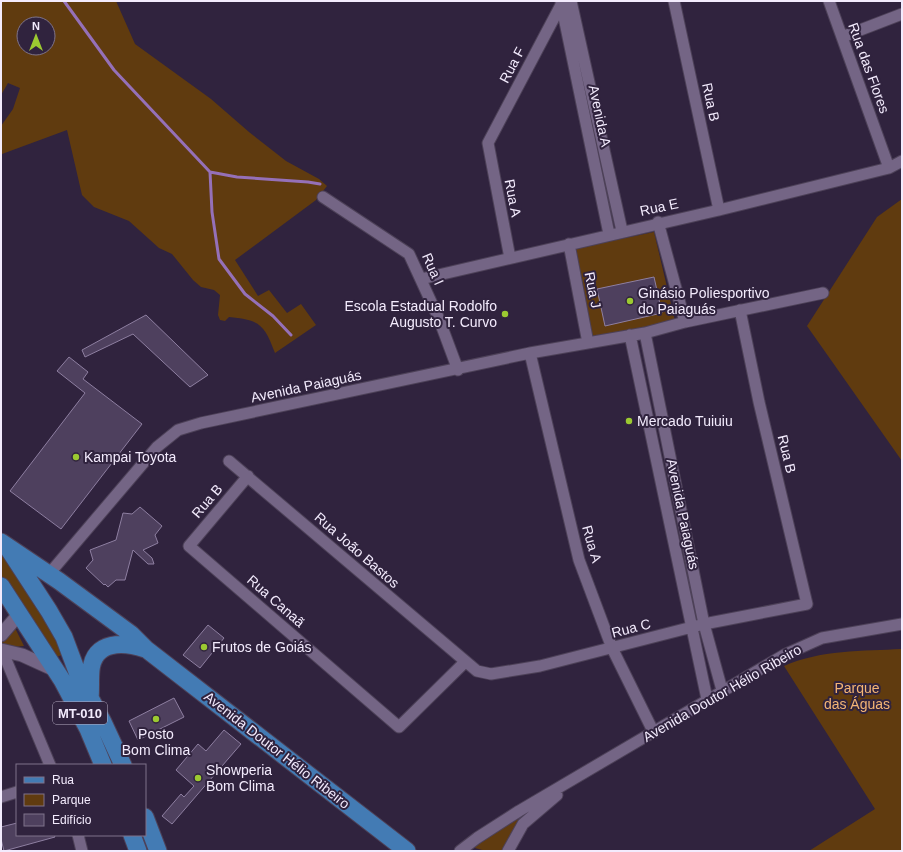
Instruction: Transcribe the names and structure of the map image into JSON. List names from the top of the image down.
{
  "streets": {
    "main road": ["Avenida Doutor Hélio Ribeiro", "MT-010"],
    "street": [
      "Rua F",
      "Rua das Flores",
      "Rua B",
      "Avenida A",
      "Rua A",
      "Rua E",
      "Rua I",
      "Rua J",
      "Avenida Paiaguás",
      "Rua João Bastos",
      "Rua Canaã",
      "Rua C"
    ]
  },
  "crossings": [
    ["Rua F", "Avenida A"],
    ["Rua F", "Rua A"],
    ["Rua das Flores", "Rua E"],
    ["Rua B", "Rua E"],
    ["Rua B", "Avenida Paiaguás"],
    ["Rua B", "Rua João Bastos"],
    ["Rua B", "Rua Canaã"],
    ["Rua B", "Rua C"],
    ["Avenida A", "Rua E"],
    ["Rua A", "Rua E"],
    ["Rua A", "Avenida Paiaguás"],
    ["Rua A", "Rua C"],
    ["Rua A", "Avenida Doutor Hélio Ribeiro"],
    ["Rua E", "Rua I"],
    ["Rua E", "Rua J"],
    ["Rua I", "Avenida Paiaguás"],
    ["Rua J", "Avenida Paiaguás"],
    ["Avenida Paiaguás", "Rua C"],
    ["Avenida Paiaguás", "Avenida Doutor Hélio Ribeiro"],
    ["Rua João Bastos", "Rua Canaã"],
    ["Rua João Bastos", "Rua C"],
    ["Rua Canaã", "Rua C"],
    ["Avenida Doutor Hélio Ribeiro", "MT-010"]
  ],
  "parks": ["Parque das Águas"],
  "places": [
    "Ginásio Poliesportivo do Paiaguás",
    "Escola Estadual Rodolfo Augusto T. Curvo",
    "Mercado Tuiuiu",
    "Kampai Toyota",
    "Frutos de Goiás",
    "Posto Bom Clima",
    "Showperia Bom Clima"
  ],
  "legend": ["Rua", "Parque", "Edifício"],
  "north": "top"
}
